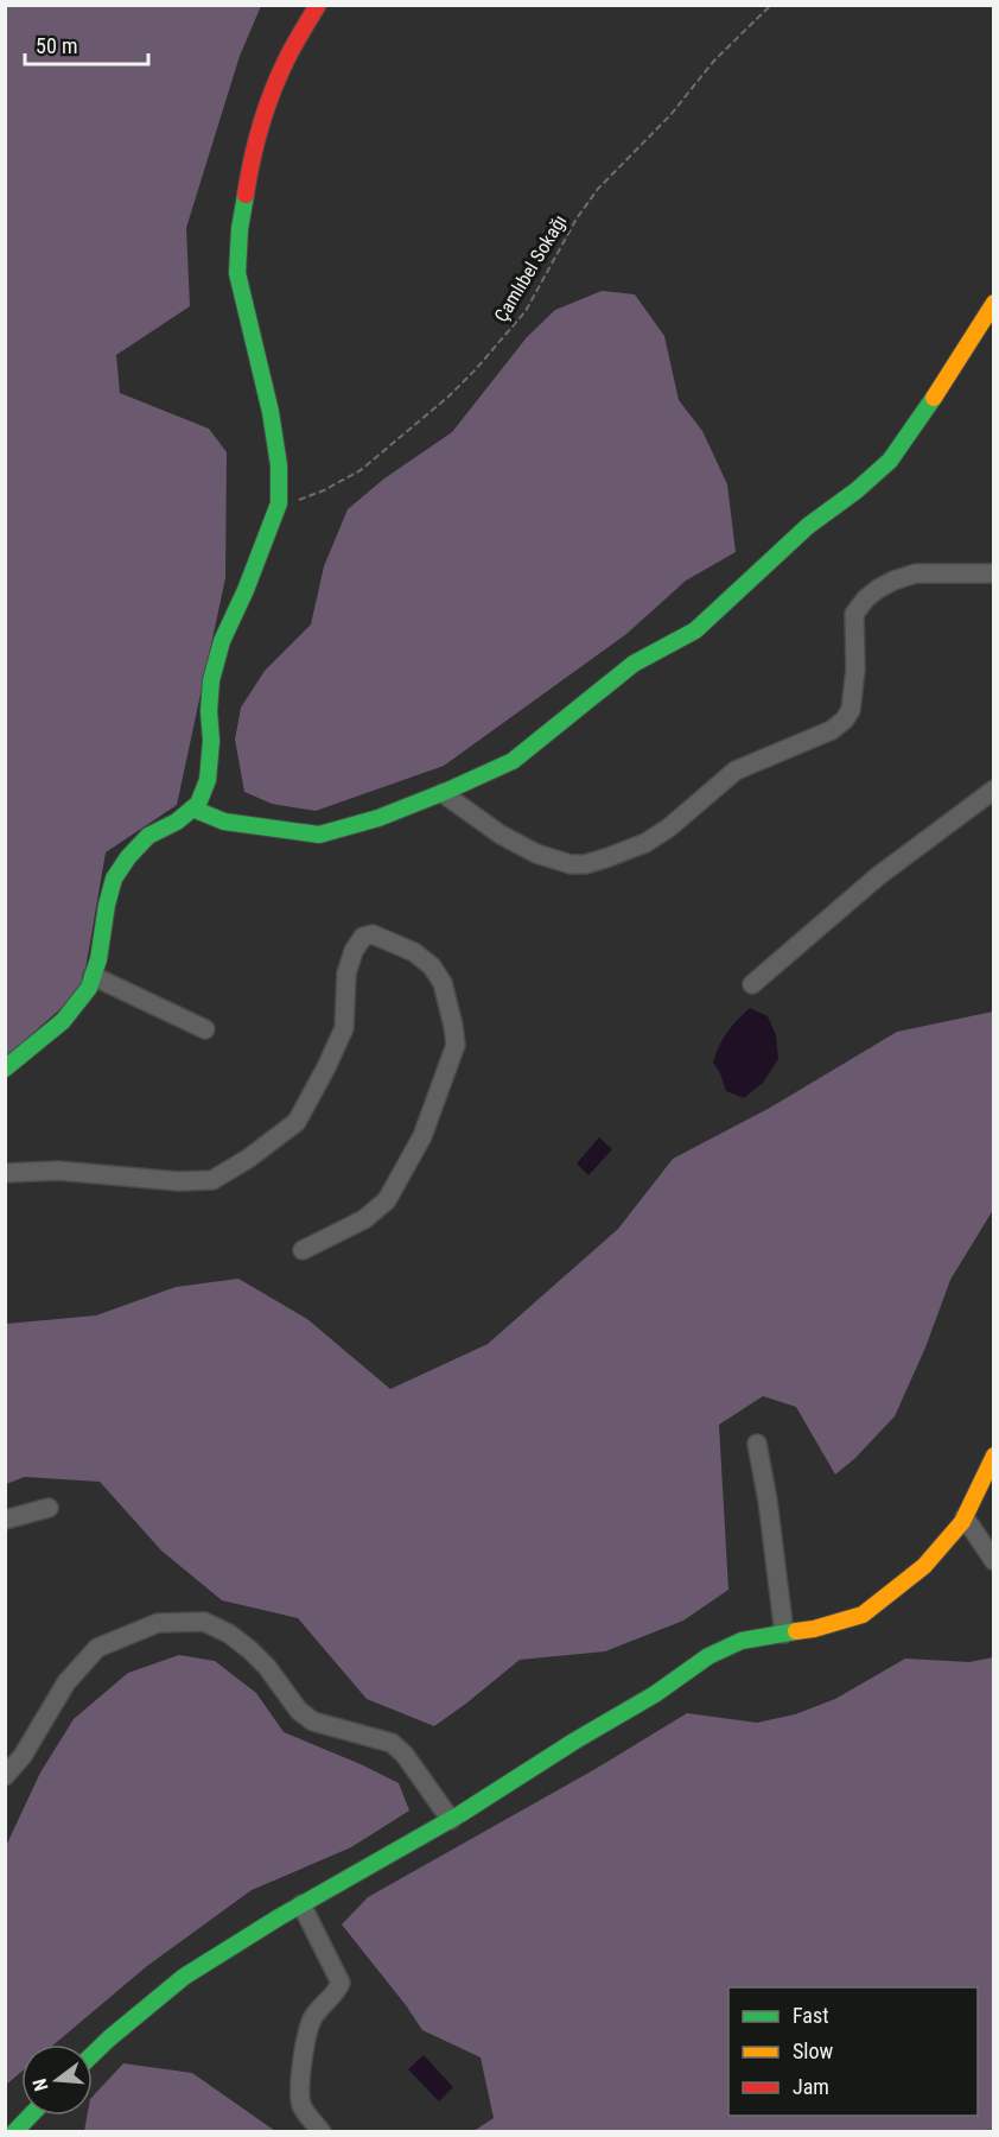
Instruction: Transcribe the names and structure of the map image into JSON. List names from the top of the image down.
{
  "streets": {
    "path": ["Çamlıbel Sokağı"]
  },
  "legend": ["Fast", "Slow", "Jam"],
  "scale_bar": "50 m",
  "north": "left"
}
